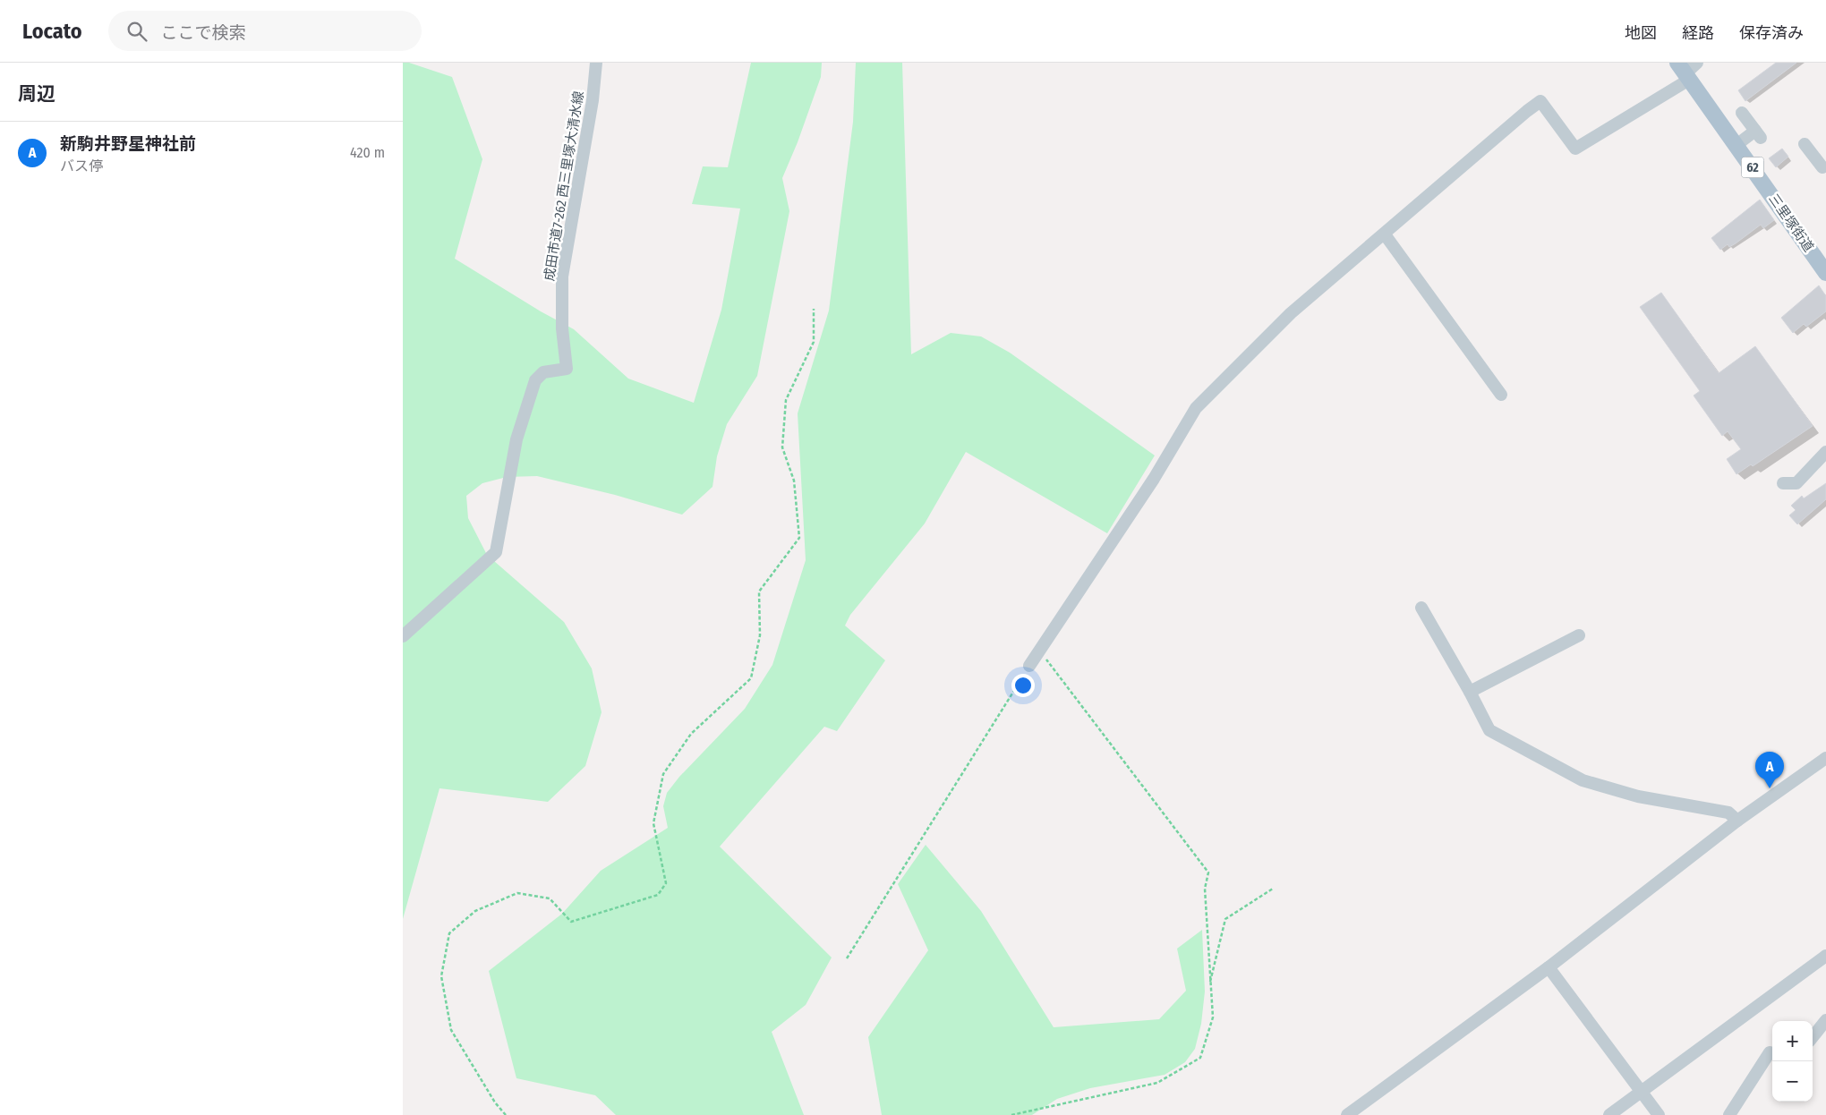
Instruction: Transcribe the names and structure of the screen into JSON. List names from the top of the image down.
{
  "streets": {
    "main road": ["62", "三里塚街道"],
    "street": ["成田市道7-262 西三里塚大清水線"]
  },
  "page": {
    "header": "Locato",
    "search": "ここで検索",
    "nav": ["地図", "経路", "保存済み"],
    "heading": "周辺",
    "list": [
      {
        "mark": "A",
        "name": "新駒井野星神社前",
        "note": "バス停",
        "value": "420 m"
      }
    ],
    "pins": "A",
    "map_buttons": ["+", "−"]
  }
}
